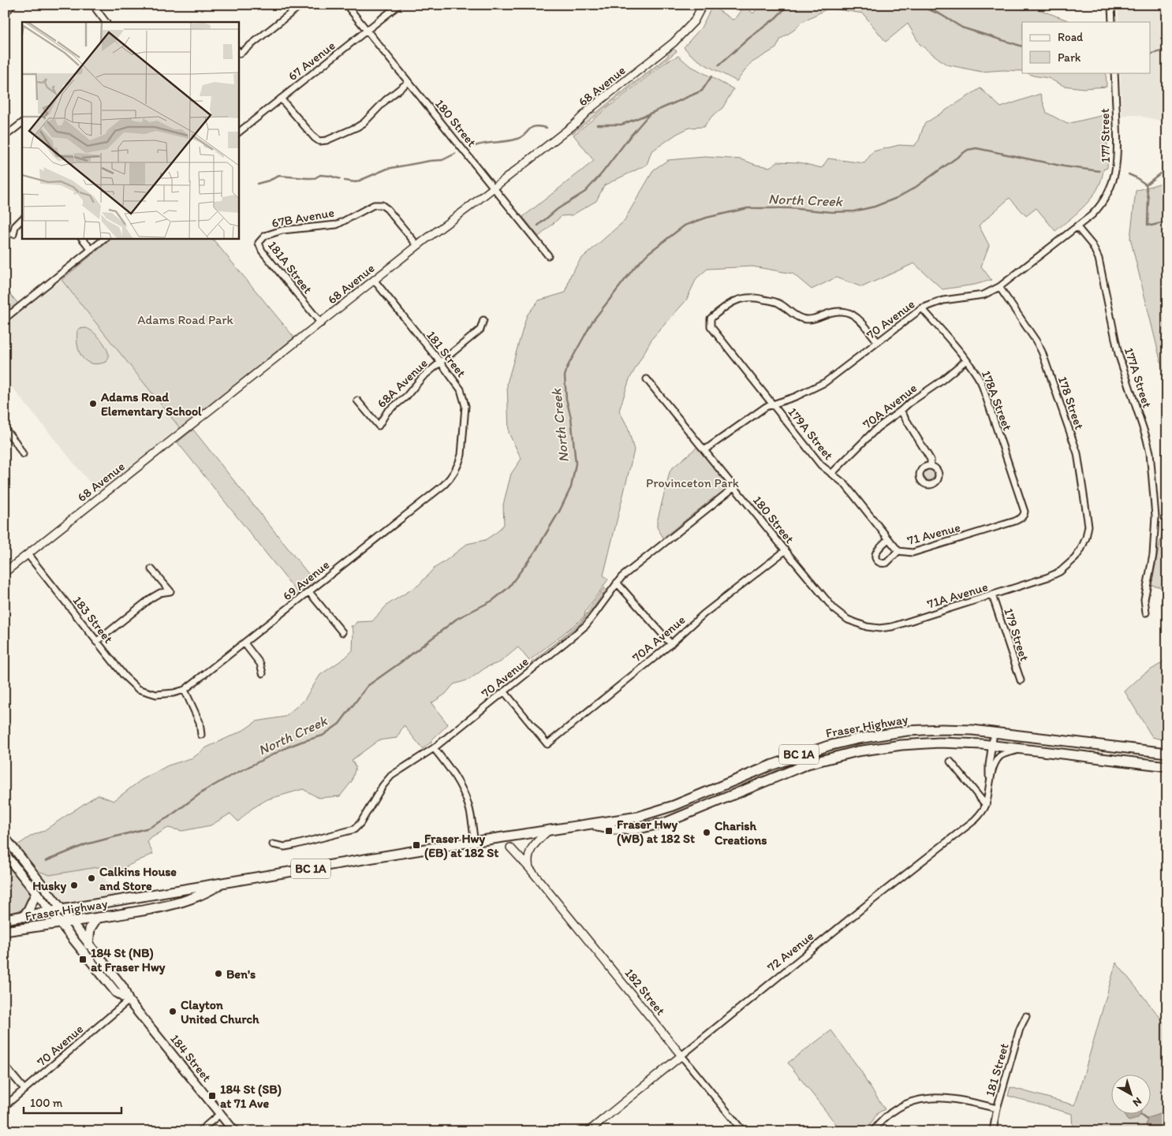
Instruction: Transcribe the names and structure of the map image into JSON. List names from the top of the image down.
{
  "streets": {
    "main road": ["Fraser Highway", "BC 1A", "184 Street"],
    "street": [
      "67 Avenue",
      "68 Avenue",
      "180 Street",
      "177 Street",
      "67B Avenue",
      "181A Street",
      "70 Avenue",
      "181 Street",
      "177A Street",
      "68A Avenue",
      "178A Street",
      "178 Street",
      "70A Avenue",
      "179A Street",
      "71 Avenue",
      "69 Avenue",
      "71A Avenue",
      "183 Street",
      "179 Street",
      "72 Avenue",
      "182 Street"
    ]
  },
  "crossings": [
    ["67 Avenue", "180 Street"],
    ["68 Avenue", "180 Street"],
    ["68 Avenue", "67B Avenue"],
    ["68 Avenue", "181A Street"],
    ["68 Avenue", "181 Street"],
    ["68 Avenue", "183 Street"],
    ["180 Street", "70 Avenue"],
    ["180 Street", "70A Avenue"],
    ["180 Street", "71A Avenue"],
    ["177 Street", "70 Avenue"],
    ["67B Avenue", "181A Street"],
    ["70 Avenue", "177A Street"],
    ["70 Avenue", "178A Street"],
    ["70 Avenue", "178 Street"],
    ["70 Avenue", "70A Avenue"],
    ["70 Avenue", "179A Street"],
    ["70 Avenue", "184 Street"],
    ["181 Street", "68A Avenue"],
    ["181 Street", "69 Avenue"],
    ["178A Street", "70A Avenue"],
    ["178A Street", "71 Avenue"],
    ["178 Street", "71A Avenue"],
    ["70A Avenue", "179A Street"],
    ["179A Street", "71 Avenue"],
    ["69 Avenue", "183 Street"],
    ["71A Avenue", "179 Street"],
    ["Fraser Highway", "72 Avenue"],
    ["Fraser Highway", "184 Street"],
    ["72 Avenue", "182 Street"]
  ],
  "water": ["North Creek"],
  "parks": ["Adams Road Park", "Provinceton Park"],
  "places": {
    "other": [
      "Adams Road Elementary School",
      "Charish Creations",
      "Calkins House and Store",
      "Husky",
      "Ben's",
      "Clayton United Church"
    ],
    "transit": [
      "Fraser Hwy (WB) at 182 St",
      "Fraser Hwy (EB) at 182 St",
      "184 St (NB) at Fraser Hwy",
      "184 St (SB) at 71 Ave"
    ]
  },
  "legend": ["Road", "Park"],
  "scale_bar": "100 m",
  "north": "bottom right"
}
